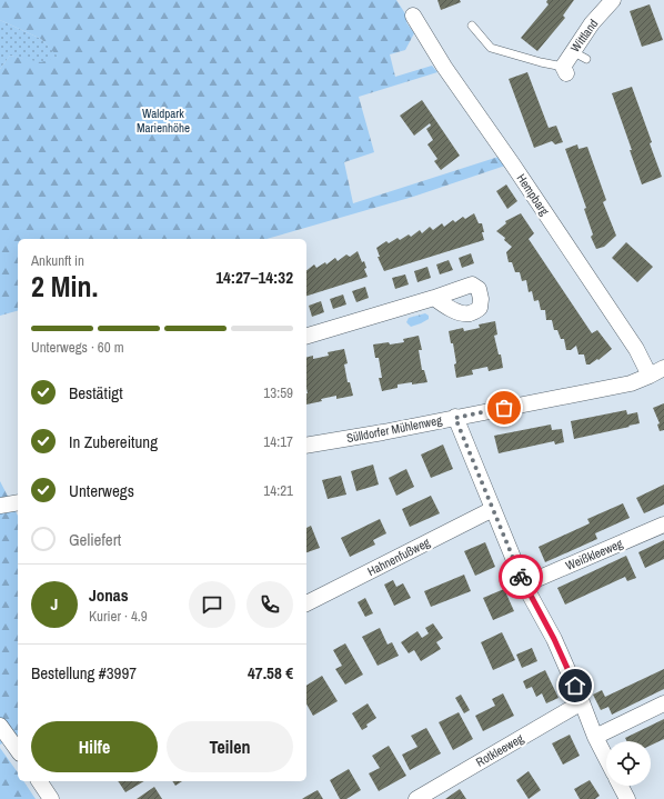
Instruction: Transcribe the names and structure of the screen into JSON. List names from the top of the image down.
{
  "streets": {
    "street": [
      "Wittland",
      "Hempbarg",
      "Sülldorfer Mühlenweg",
      "Weißkleeweg",
      "Hahnenfußweg",
      "Rotkleeweg"
    ]
  },
  "crossings": [
    ["Hempbarg", "Sülldorfer Mühlenweg"]
  ],
  "parks": ["Waldpark Marienhöhe"],
  "page": {
    "heading": ["2 Min.", "Ankunft in", "14:27–14:32"],
    "panel": [
      "Jonas",
      "Kurier · 4.9",
      "Bestellung #3997",
      "47.58 €"
    ],
    "bar": "Unterwegs · 60 m",
    "list": [
      ["Bestätigt", "13:59"],
      ["In Zubereitung", "14:17"],
      ["Unterwegs", "14:21"],
      "Geliefert"
    ],
    "round": "J",
    "buttons": ["Hilfe", "Teilen"]
  }
}
